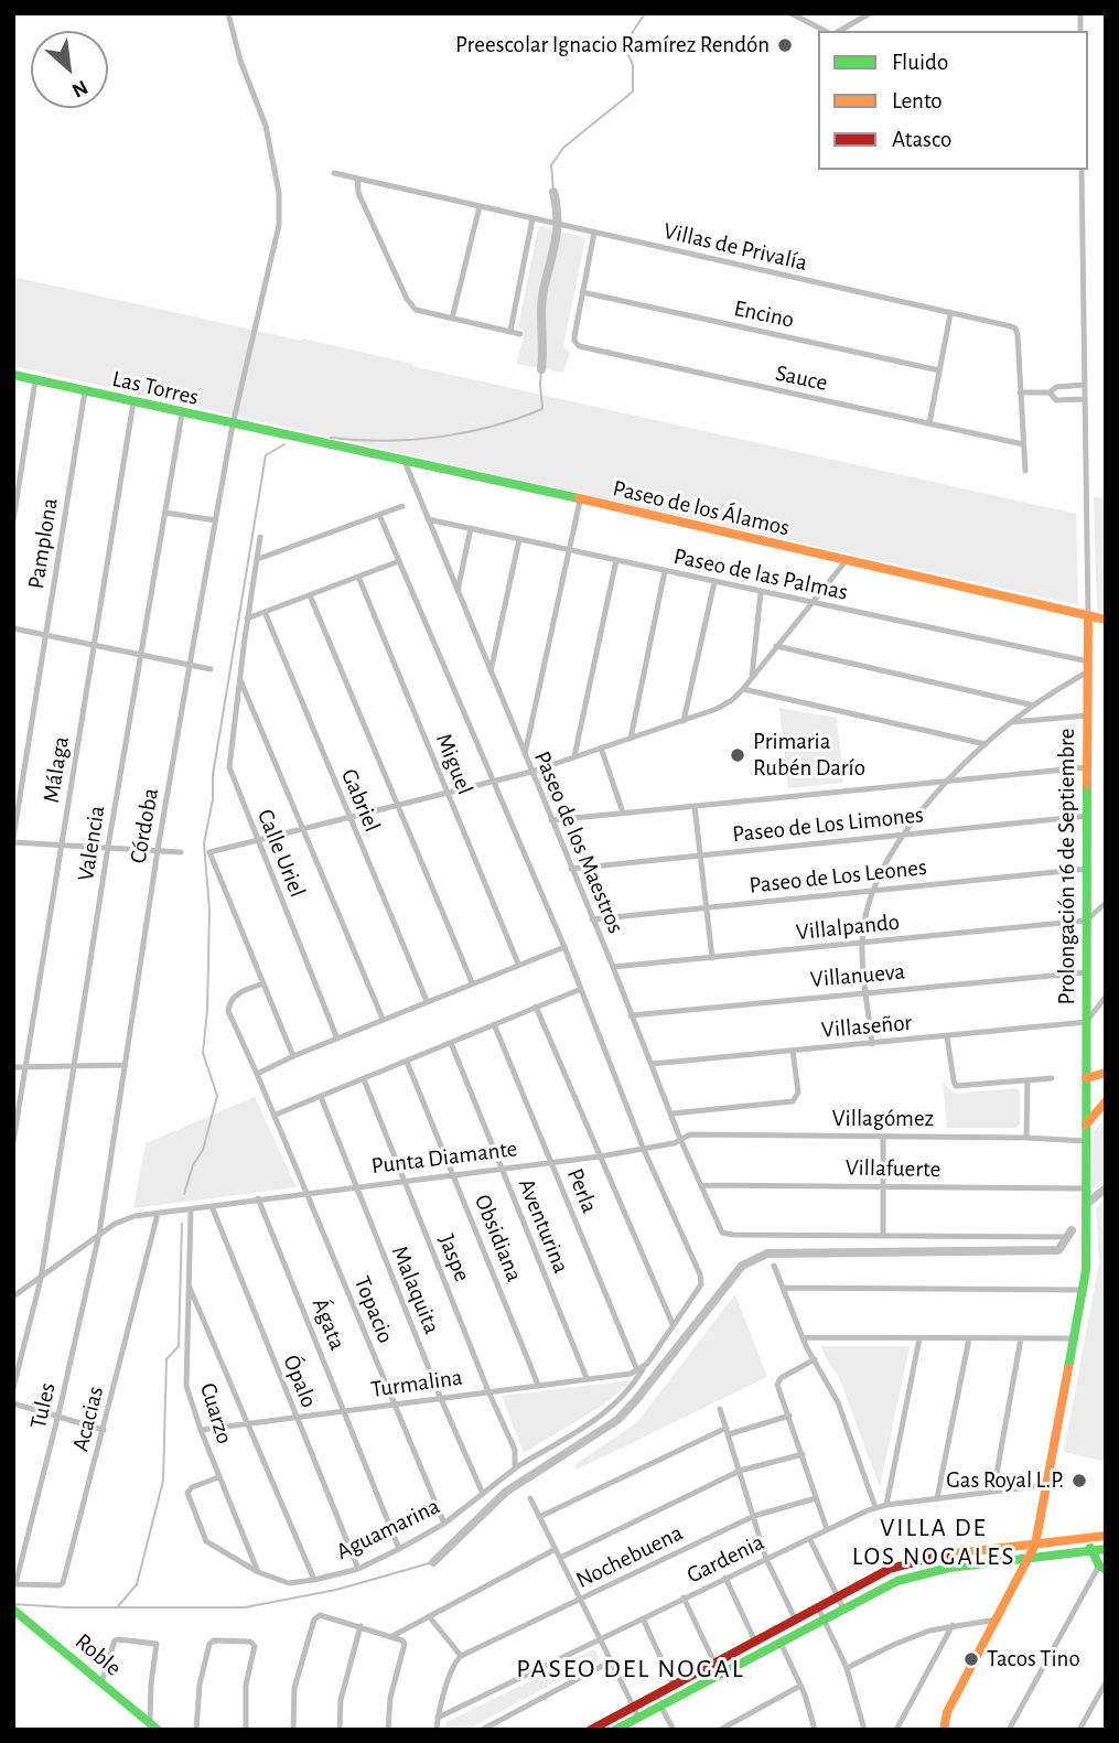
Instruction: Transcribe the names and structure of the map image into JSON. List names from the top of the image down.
{
  "streets": {
    "street": [
      "Villas de Privalía",
      "Encino",
      "Sauce",
      "Las Torres",
      "Paseo de los Álamos",
      "Pamplona",
      "Paseo de las Palmas",
      "Miguel",
      "Málaga",
      "Gabriel",
      "Paseo de Los Limones",
      "Córdoba",
      "Paseo de los Maestros",
      "Valencia",
      "Calle Uriel",
      "Prolongación 16 de Septiembre",
      "Paseo de Los Leones",
      "Villalpando",
      "Villanueva",
      "Villaseñor",
      "Villagómez",
      "Punta Diamante",
      "Villafuerte",
      "Perla",
      "Aventurina",
      "Obsidiana",
      "Jaspe",
      "Malaquita",
      "Topacio",
      "Ágata",
      "Ópalo",
      "Turmalina",
      "Tules",
      "Cuarzo",
      "Acacias",
      "Aguamarina",
      "Nochebuena",
      "Gardenia",
      "Roble"
    ]
  },
  "crossings": [
    ["Villas de Privalía", "Sauce"],
    ["Encino", "Sauce"],
    ["Las Torres", "Paseo de los Álamos"],
    ["Las Torres", "Pamplona"],
    ["Las Torres", "Málaga"],
    ["Las Torres", "Córdoba"],
    ["Las Torres", "Valencia"],
    ["Paseo de los Álamos", "Paseo de los Maestros"],
    ["Paseo de los Álamos", "Prolongación 16 de Septiembre"],
    ["Paseo de las Palmas", "Paseo de los Maestros"],
    ["Paseo de las Palmas", "Prolongación 16 de Septiembre"],
    ["Paseo de Los Limones", "Paseo de los Maestros"],
    ["Paseo de Los Limones", "Prolongación 16 de Septiembre"],
    ["Córdoba", "Punta Diamante"],
    ["Córdoba", "Tules"],
    ["Paseo de los Maestros", "Paseo de Los Leones"],
    ["Paseo de los Maestros", "Villalpando"],
    ["Paseo de los Maestros", "Villanueva"],
    ["Paseo de los Maestros", "Villaseñor"],
    ["Paseo de los Maestros", "Villagómez"],
    ["Paseo de los Maestros", "Punta Diamante"],
    ["Paseo de los Maestros", "Villafuerte"],
    ["Valencia", "Punta Diamante"],
    ["Prolongación 16 de Septiembre", "Paseo de Los Leones"],
    ["Prolongación 16 de Septiembre", "Villalpando"],
    ["Prolongación 16 de Septiembre", "Villanueva"],
    ["Prolongación 16 de Septiembre", "Villaseñor"],
    ["Prolongación 16 de Septiembre", "Villagómez"],
    ["Prolongación 16 de Septiembre", "Villafuerte"],
    ["Prolongación 16 de Septiembre", "Gardenia"],
    ["Villagómez", "Punta Diamante"],
    ["Punta Diamante", "Perla"],
    ["Punta Diamante", "Aventurina"],
    ["Punta Diamante", "Obsidiana"],
    ["Punta Diamante", "Jaspe"],
    ["Punta Diamante", "Malaquita"],
    ["Punta Diamante", "Topacio"],
    ["Punta Diamante", "Ágata"],
    ["Punta Diamante", "Ópalo"],
    ["Punta Diamante", "Tules"],
    ["Punta Diamante", "Cuarzo"],
    ["Punta Diamante", "Acacias"],
    ["Punta Diamante", "Aguamarina"],
    ["Perla", "Turmalina"],
    ["Aventurina", "Turmalina"],
    ["Obsidiana", "Turmalina"],
    ["Jaspe", "Turmalina"],
    ["Jaspe", "Aguamarina"],
    ["Malaquita", "Turmalina"],
    ["Malaquita", "Aguamarina"],
    ["Topacio", "Turmalina"],
    ["Topacio", "Aguamarina"],
    ["Ágata", "Turmalina"],
    ["Ágata", "Aguamarina"],
    ["Ópalo", "Turmalina"],
    ["Ópalo", "Aguamarina"],
    ["Turmalina", "Cuarzo"],
    ["Tules", "Acacias"],
    ["Cuarzo", "Aguamarina"]
  ],
  "districts": ["VILLA DE LOS NOGALES", "PASEO DEL NOGAL"],
  "places": [
    "Preescolar Ignacio Ramírez Rendón",
    "Primaria Rubén Darío",
    "Gas Royal L.P.",
    "Tacos Tino"
  ],
  "legend": ["Fluido", "Lento", "Atasco"],
  "north": "bottom right"
}
